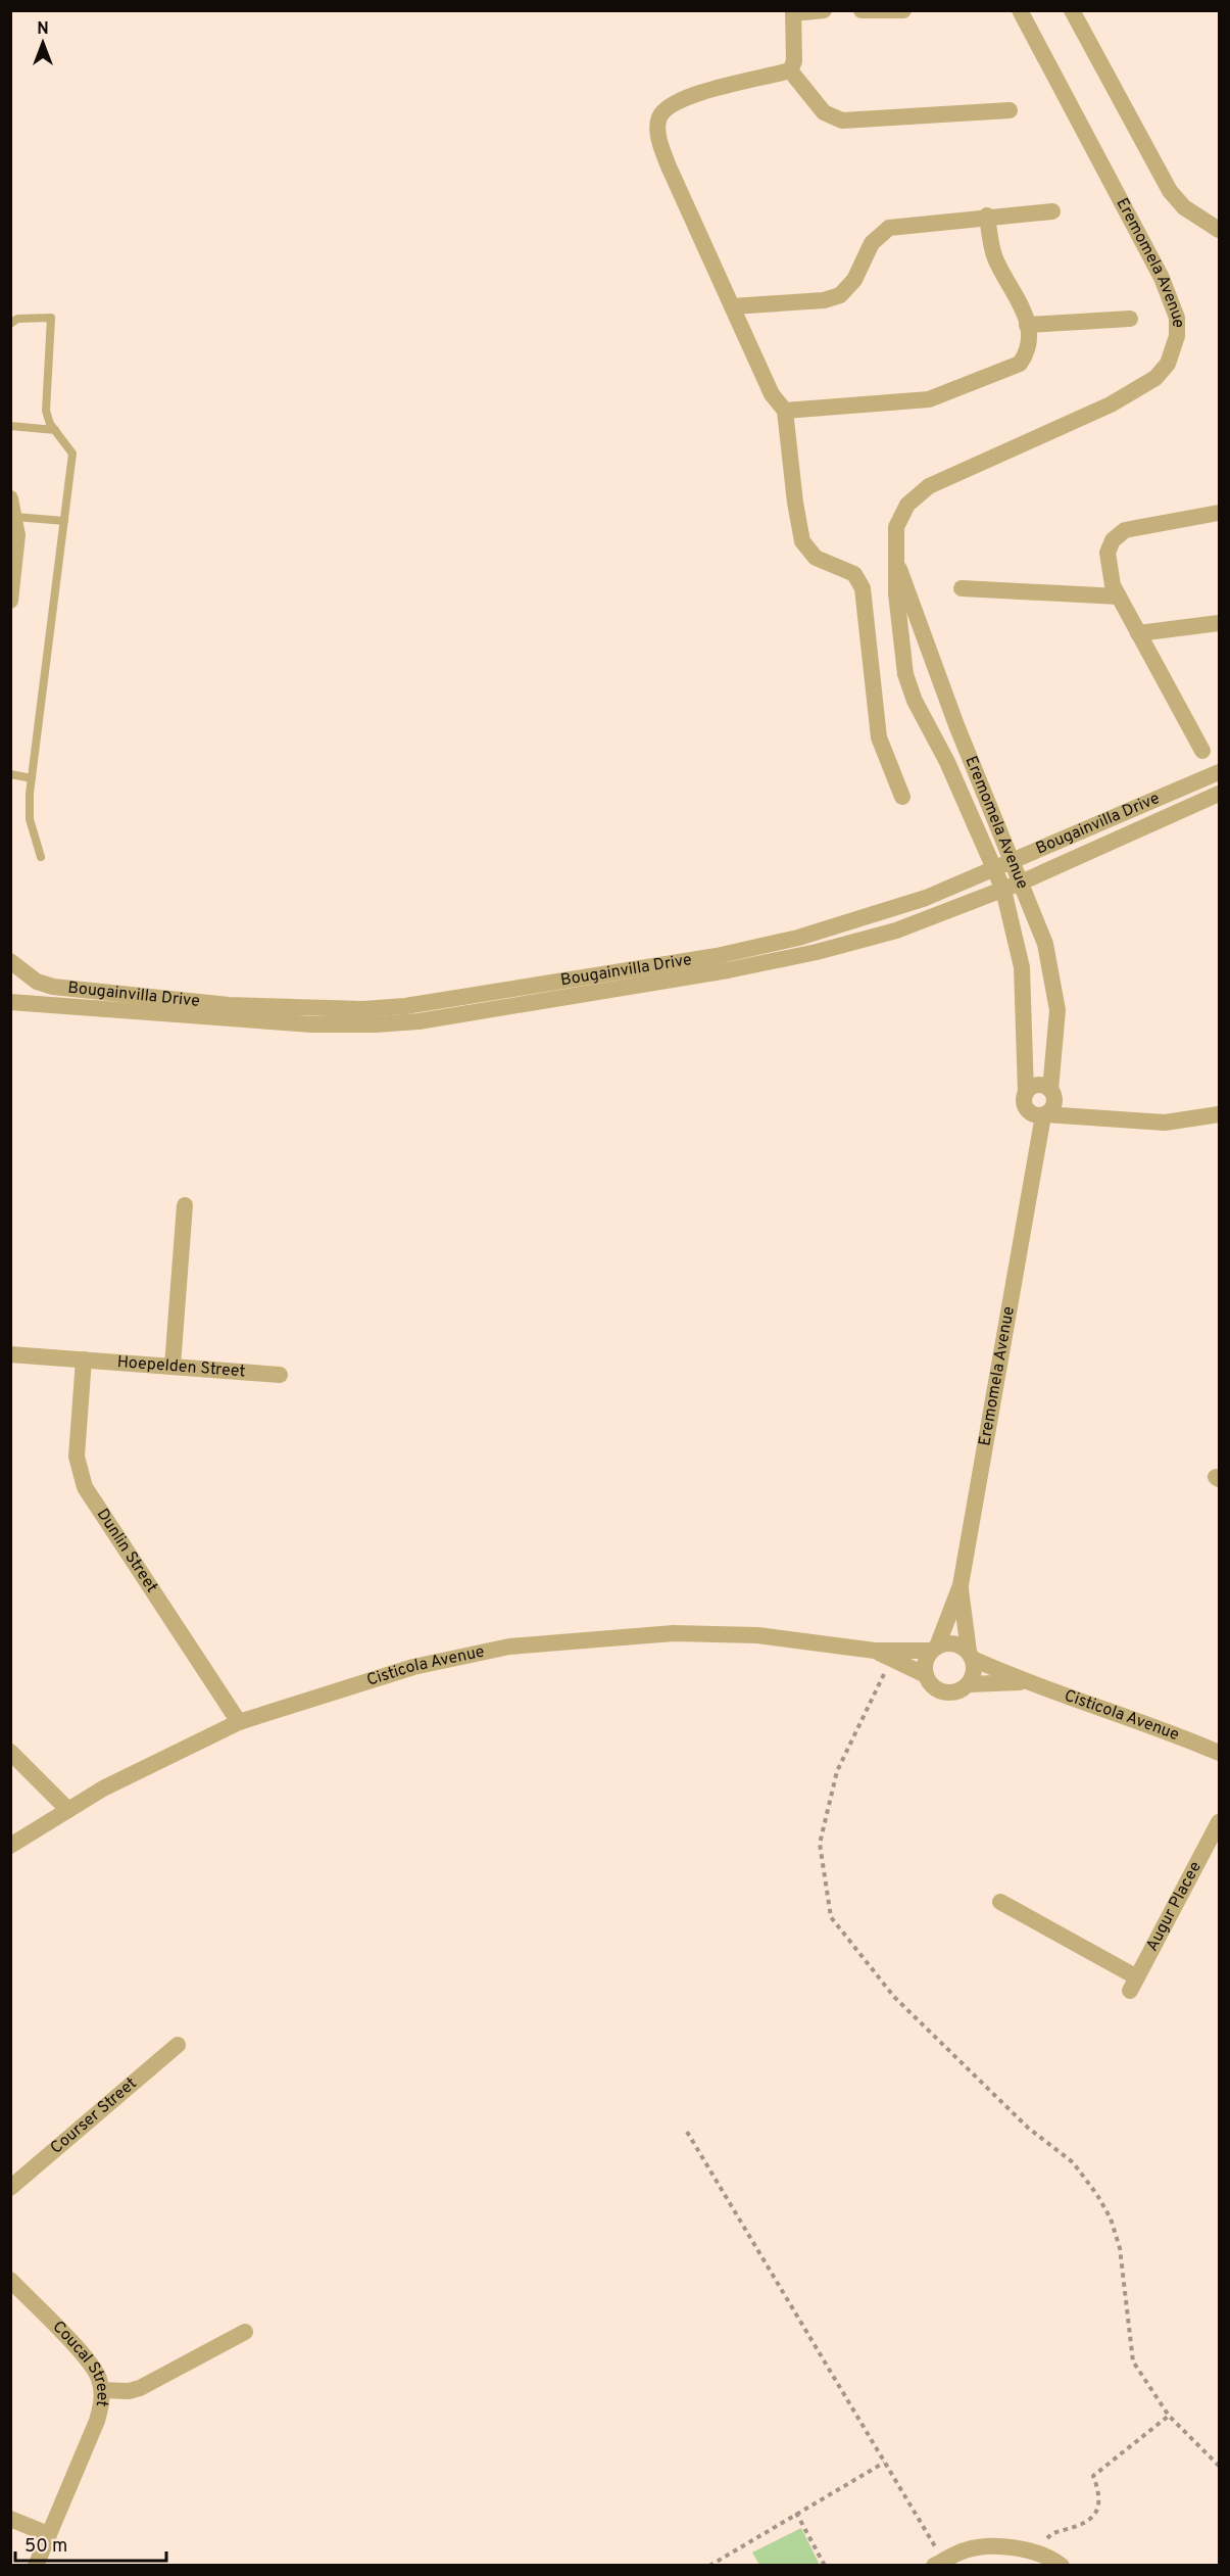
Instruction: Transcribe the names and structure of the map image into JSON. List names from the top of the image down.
{
  "streets": {
    "street": [
      "Eremomela Avenue",
      "Bougainvilla Drive",
      "Hoepelden Street",
      "Dunlin Street",
      "Cisticola Avenue",
      "Augur Placee",
      "Courser Street",
      "Coucal Street"
    ]
  },
  "crossings": [
    ["Eremomela Avenue", "Bougainvilla Drive"],
    ["Eremomela Avenue", "Cisticola Avenue"],
    ["Hoepelden Street", "Dunlin Street"],
    ["Dunlin Street", "Cisticola Avenue"]
  ],
  "scale_bar": "50 m",
  "north": "top"
}
